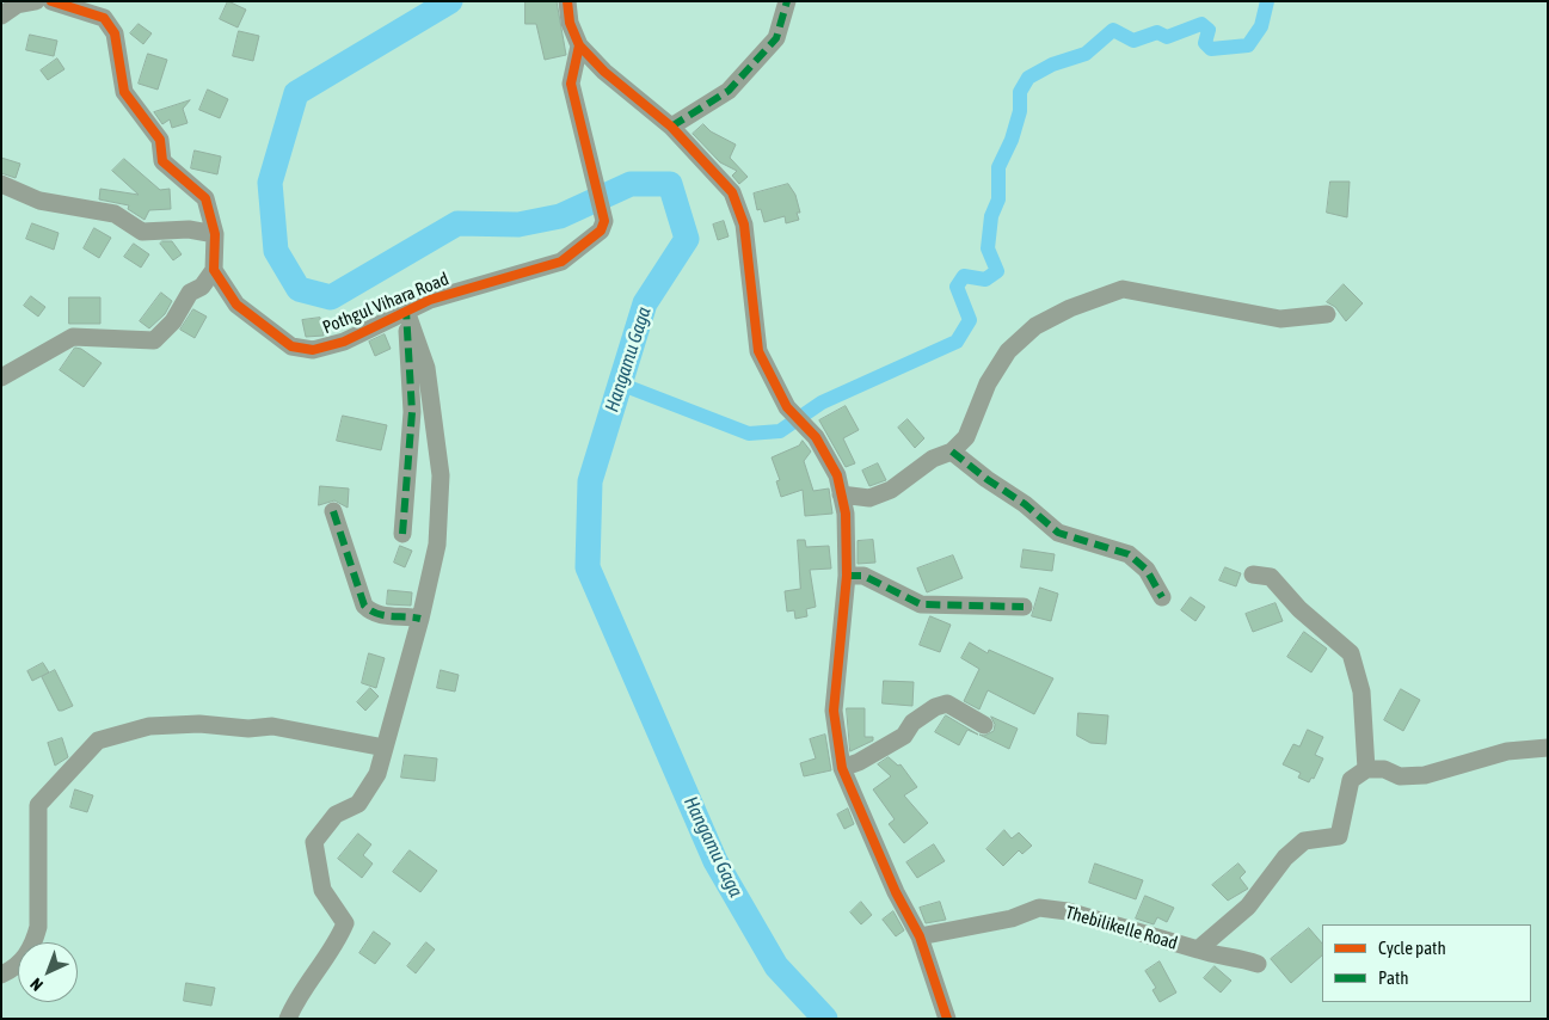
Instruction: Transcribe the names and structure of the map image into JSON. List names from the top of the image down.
{
  "streets": {
    "street": ["Pothgul Vihara Road", "Thebilikelle Road"]
  },
  "water": ["Hangamu Gaga"],
  "legend": ["Cycle path", "Path"],
  "north": "bottom left"
}
